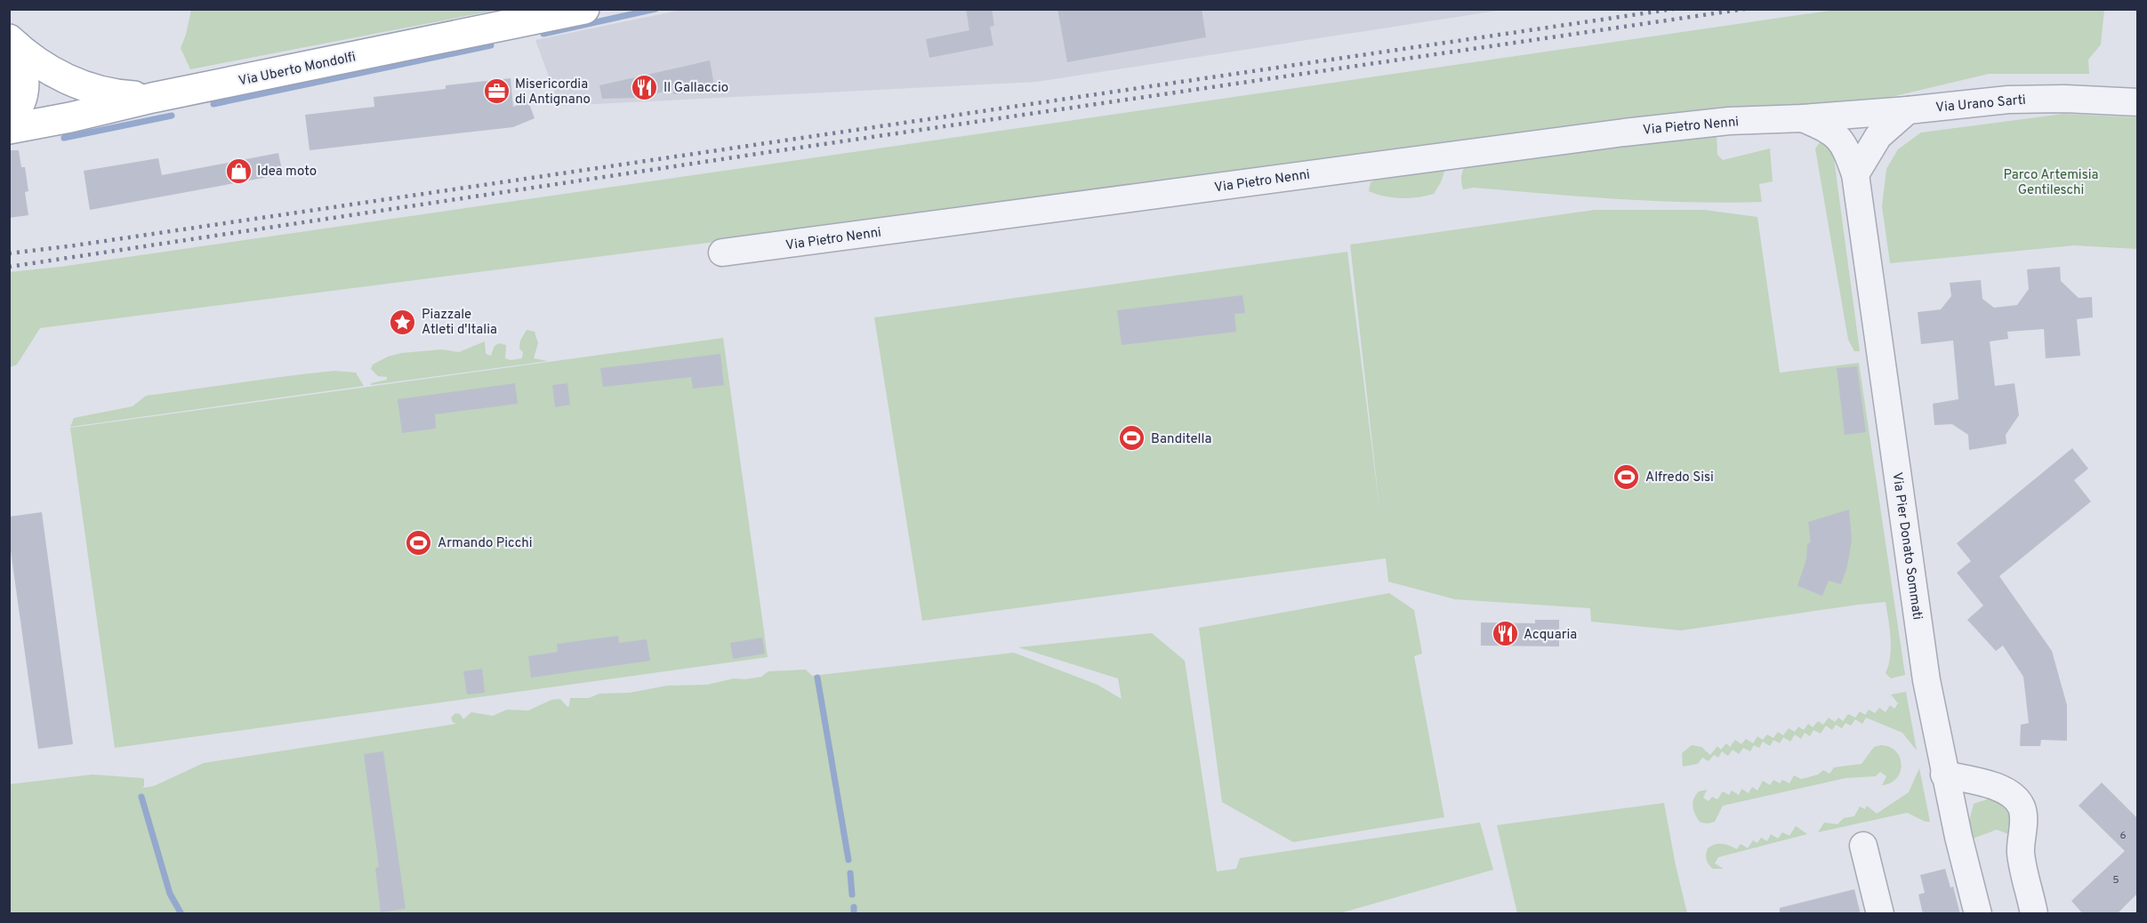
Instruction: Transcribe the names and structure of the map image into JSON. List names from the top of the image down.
{
  "streets": {
    "main road": ["Via Uberto Mondolfi"],
    "street": ["Via Urano Sarti", "Via Pietro Nenni", "Via Pier Donato Sommati"]
  },
  "crossings": [
    ["Via Urano Sarti", "Via Pietro Nenni"],
    ["Via Pietro Nenni", "Via Pier Donato Sommati"]
  ],
  "parks": ["Parco Artemisia Gentileschi"],
  "places": {
    "restaurant": ["Il Gallaccio", "Acquaria"],
    "office": ["Misericordia di Antignano"],
    "shop": ["Idea moto"],
    "place": ["Piazzale Atleti d'Italia"],
    "sports": ["Banditella", "Alfredo Sisi", "Armando Picchi"]
  },
  "house_numbers": ["6", "5"]
}
